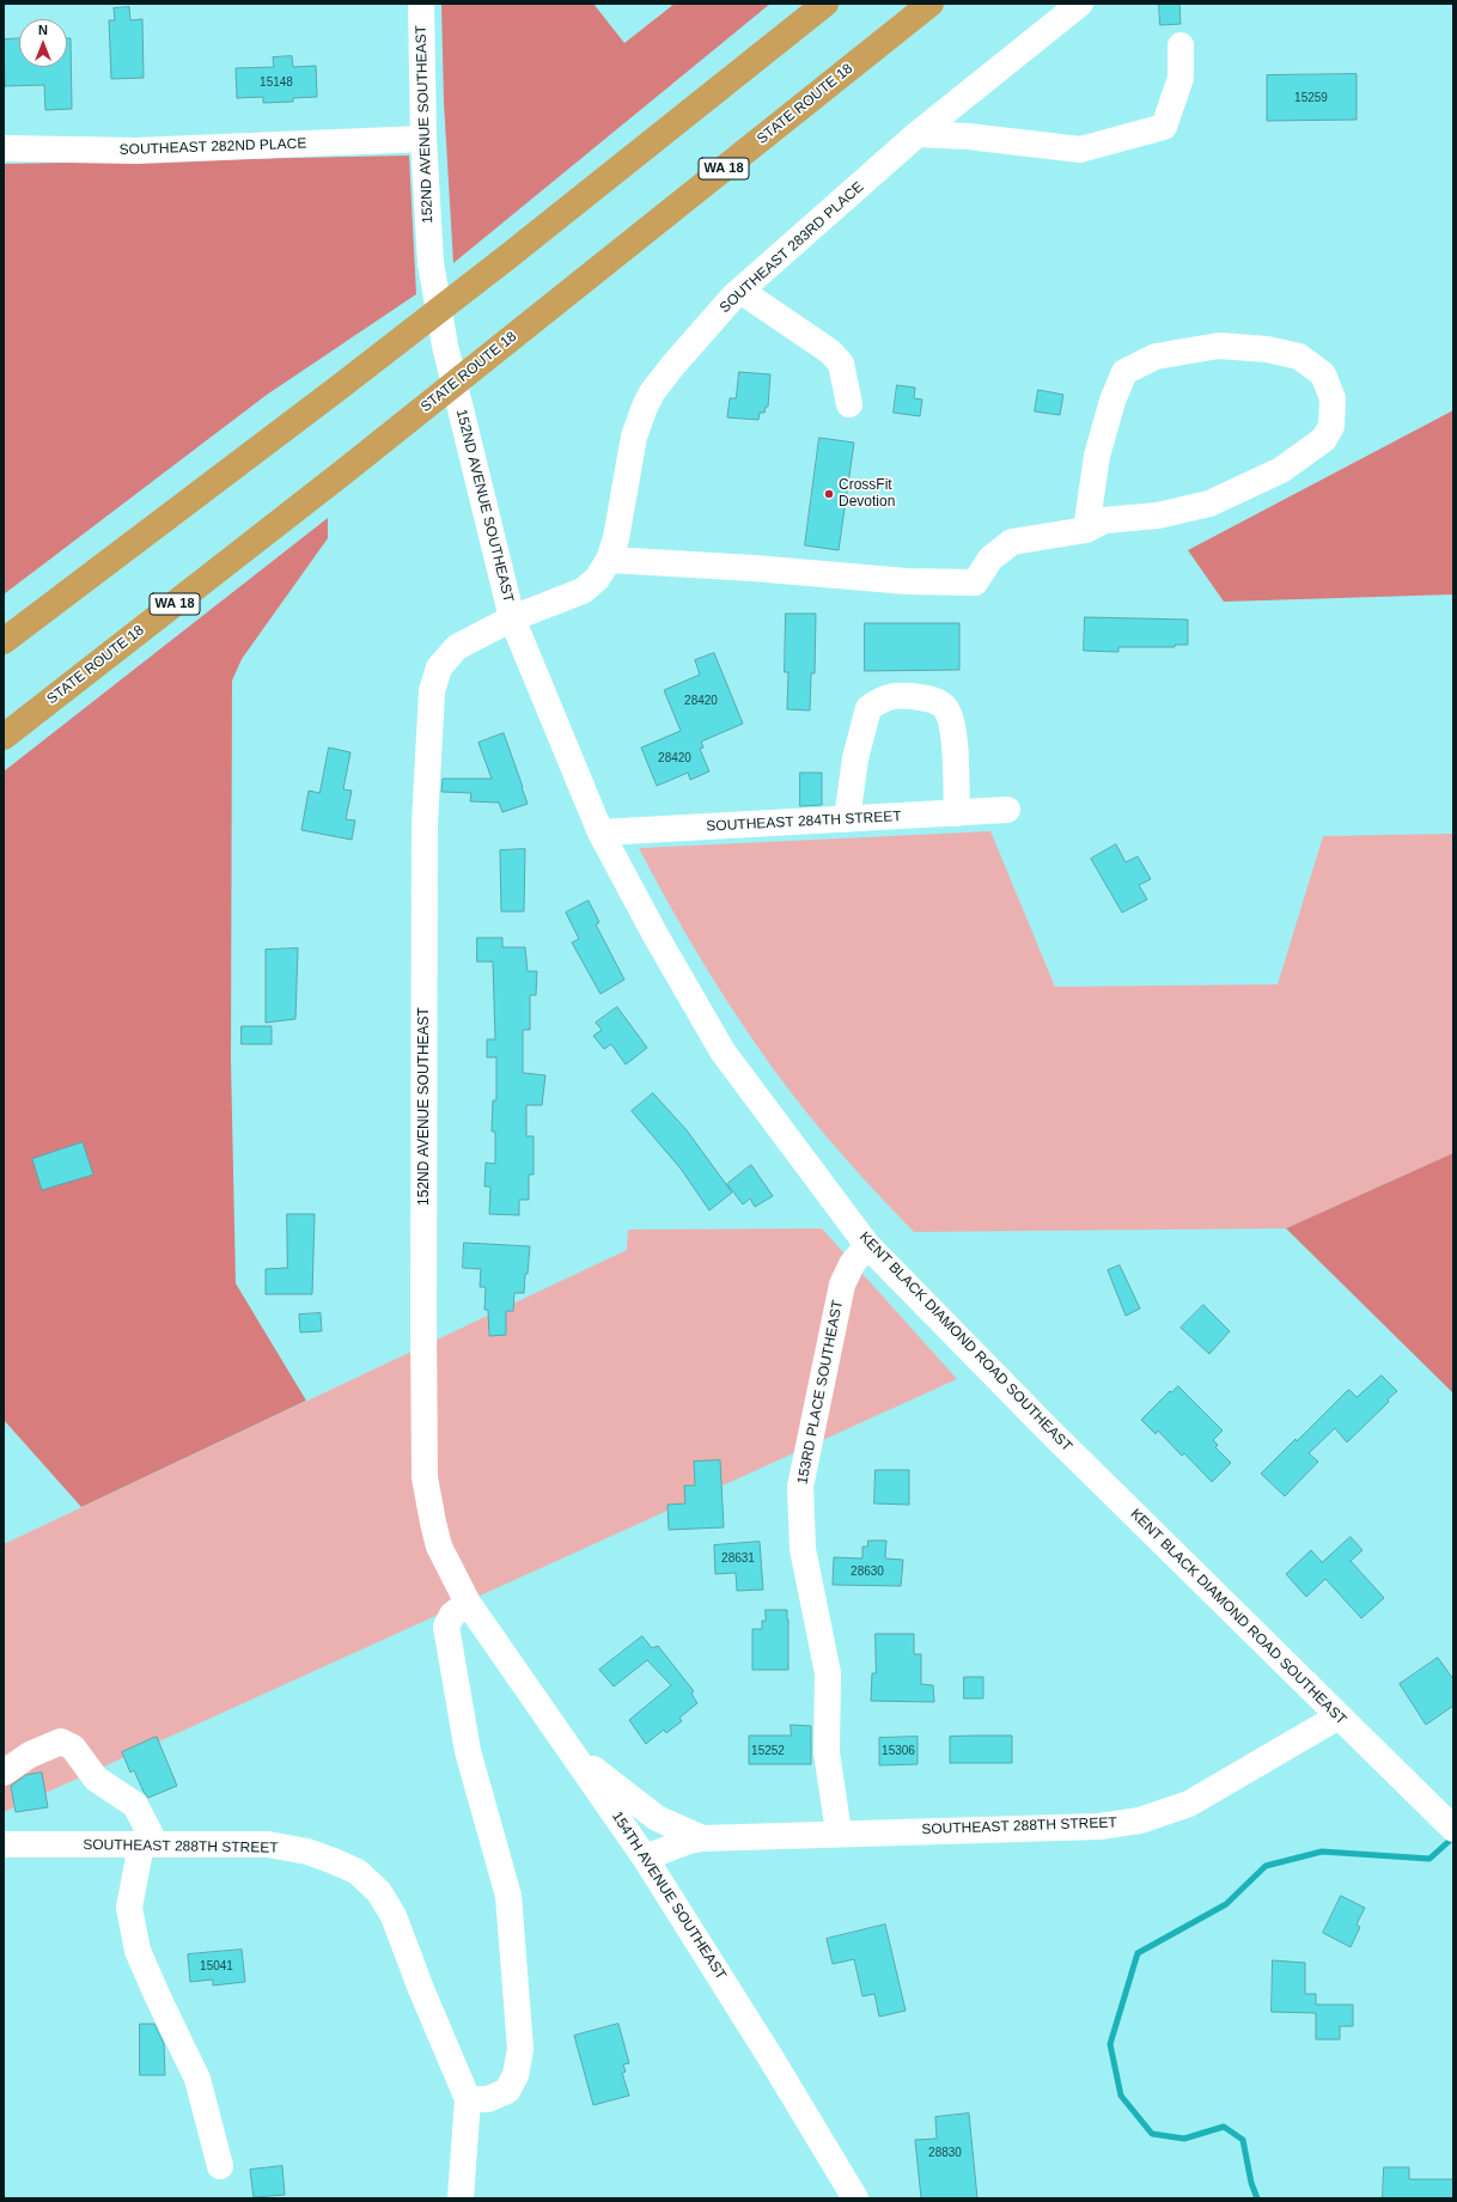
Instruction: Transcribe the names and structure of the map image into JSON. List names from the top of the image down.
{
  "streets": {
    "highway": ["STATE ROUTE 18", "WA 18"],
    "street": [
      "152ND AVENUE SOUTHEAST",
      "SOUTHEAST 282ND PLACE",
      "SOUTHEAST 283RD PLACE",
      "SOUTHEAST 284TH STREET",
      "KENT BLACK DIAMOND ROAD SOUTHEAST",
      "153RD PLACE SOUTHEAST",
      "SOUTHEAST 288TH STREET",
      "154TH AVENUE SOUTHEAST"
    ]
  },
  "crossings": [
    ["152ND AVENUE SOUTHEAST", "SOUTHEAST 282ND PLACE"],
    ["152ND AVENUE SOUTHEAST", "SOUTHEAST 283RD PLACE"],
    ["152ND AVENUE SOUTHEAST", "KENT BLACK DIAMOND ROAD SOUTHEAST"],
    ["152ND AVENUE SOUTHEAST", "154TH AVENUE SOUTHEAST"],
    ["SOUTHEAST 283RD PLACE", "KENT BLACK DIAMOND ROAD SOUTHEAST"],
    ["SOUTHEAST 284TH STREET", "KENT BLACK DIAMOND ROAD SOUTHEAST"],
    ["KENT BLACK DIAMOND ROAD SOUTHEAST", "153RD PLACE SOUTHEAST"],
    ["KENT BLACK DIAMOND ROAD SOUTHEAST", "SOUTHEAST 288TH STREET"],
    ["153RD PLACE SOUTHEAST", "SOUTHEAST 288TH STREET"],
    ["SOUTHEAST 288TH STREET", "154TH AVENUE SOUTHEAST"]
  ],
  "places": ["CrossFit Devotion"],
  "house_numbers": [
    "15148",
    "15259",
    "28420",
    "28420",
    "28631",
    "28630",
    "15252",
    "15306",
    "15041",
    "28830"
  ],
  "north": "top"
}
